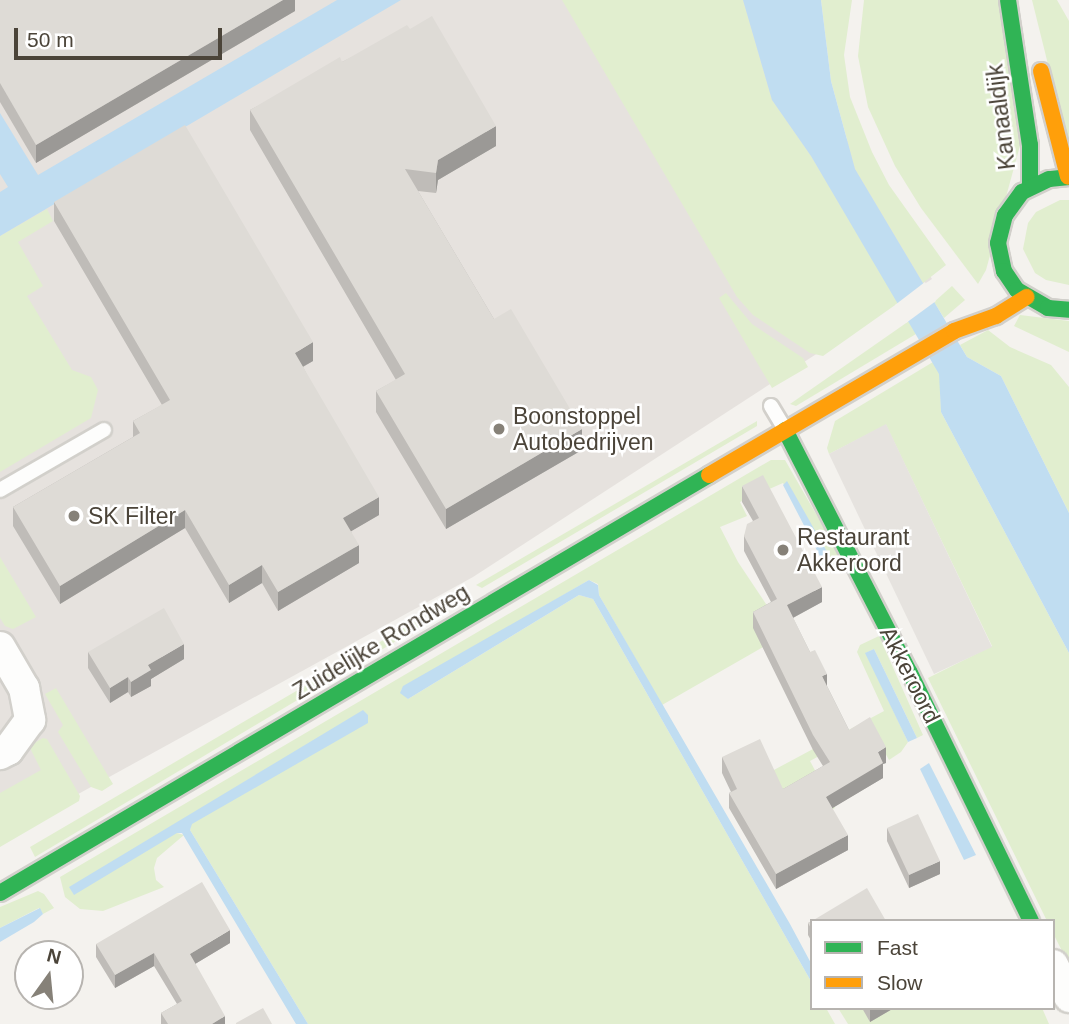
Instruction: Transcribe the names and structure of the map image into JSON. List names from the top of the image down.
{
  "streets": {
    "main road": ["Kanaaldijk", "Zuidelijke Rondweg", "Akkeroord"]
  },
  "crossings": [
    ["Zuidelijke Rondweg", "Akkeroord"]
  ],
  "places": ["Boonstoppel Autobedrijven", "SK Filter", "Restaurant Akkeroord"],
  "legend": ["Fast", "Slow"],
  "scale_bar": "50 m",
  "north": "top"
}
